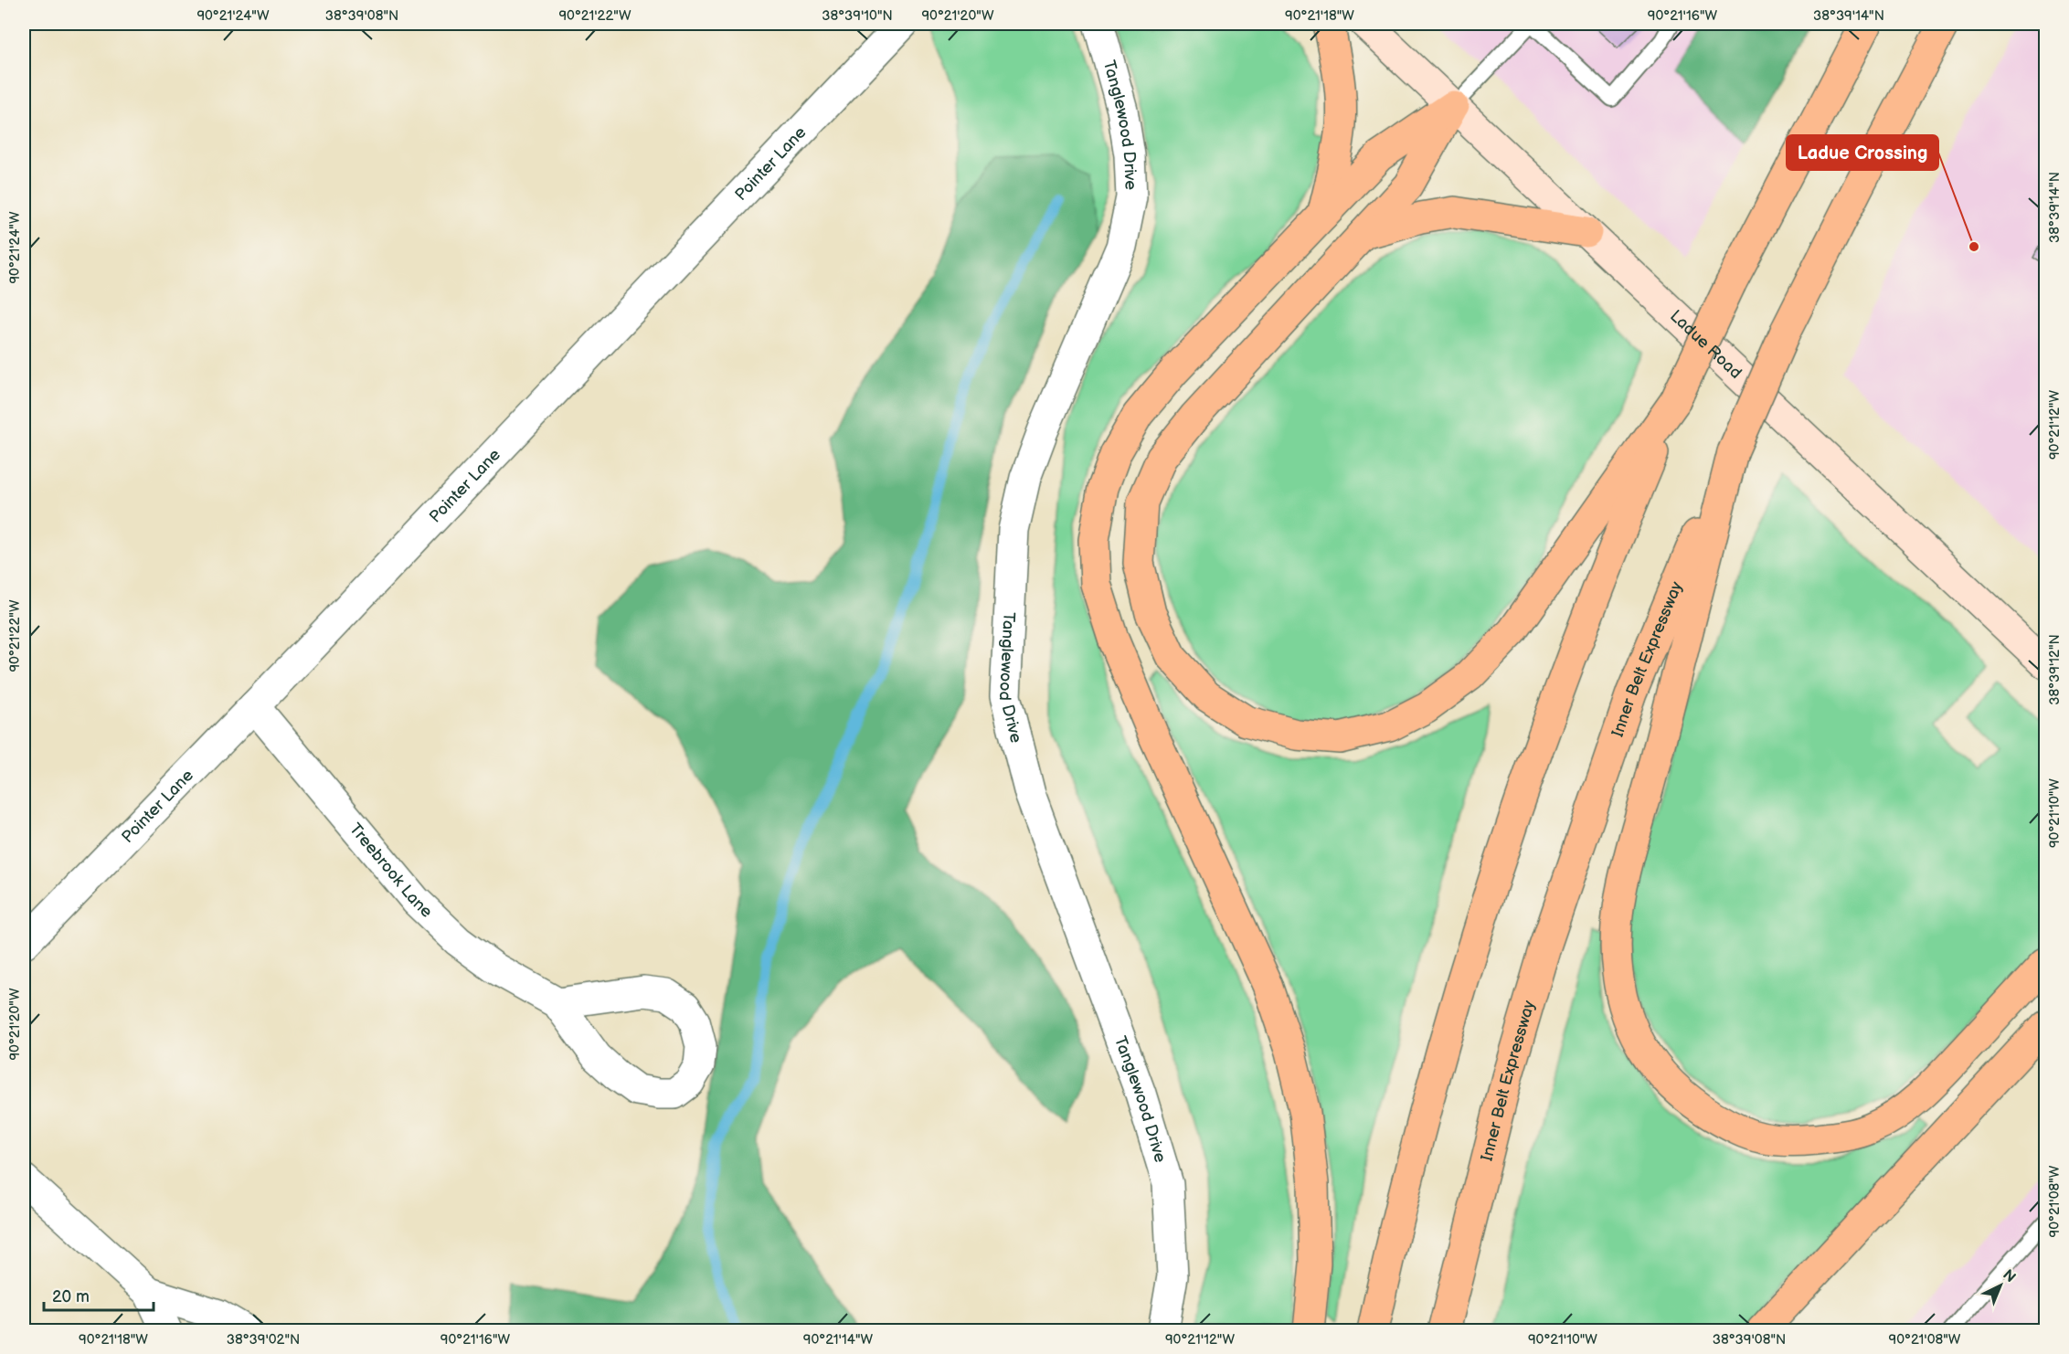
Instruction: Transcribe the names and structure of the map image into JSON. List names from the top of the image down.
{
  "streets": {
    "highway": ["Inner Belt Expressway"],
    "main road": ["Ladue Road"],
    "street": ["Tanglewood Drive", "Pointer Lane", "Treebrook Lane"]
  },
  "crossings": [
    ["Pointer Lane", "Treebrook Lane"]
  ],
  "places": ["Ladue Crossing"],
  "scale_bar": "20 m",
  "north": "top right",
  "coordinates": [
    "90°21'24\"W",
    "38°39'08\"N",
    "90°21'22\"W",
    "38°39'10\"N",
    "90°21'20\"W",
    "90°21'18\"W",
    "90°21'16\"W",
    "38°39'14\"N",
    "90°21'12\"W",
    "38°39'12\"N",
    "90°21'10\"W",
    "90°21'08\"W",
    "38°39'02\"N",
    "90°21'14\"W"
  ]
}
